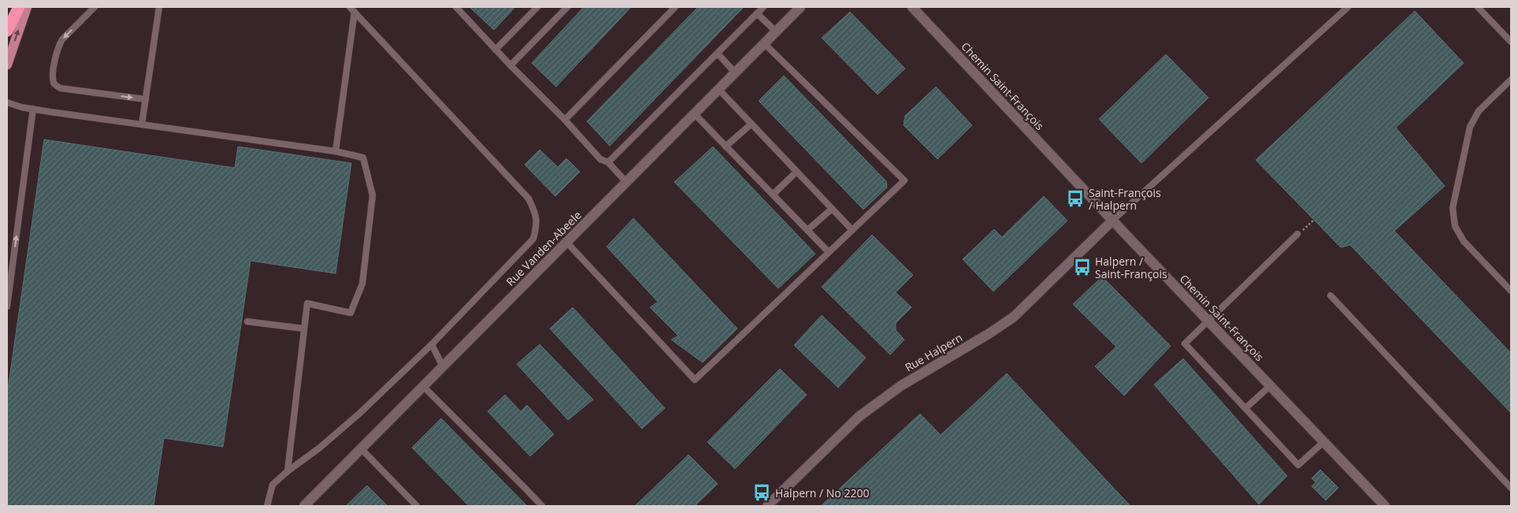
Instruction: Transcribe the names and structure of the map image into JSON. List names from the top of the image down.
{
  "streets": {
    "street": ["Chemin Saint-François", "Rue Vanden-Abeele", "Rue Halpern"]
  },
  "crossings": [
    ["Chemin Saint-François", "Rue Halpern"]
  ],
  "places": {
    "bus stop": ["Saint-François / Halpern", "Halpern / Saint-François", "Halpern / No 2200"]
  }
}
